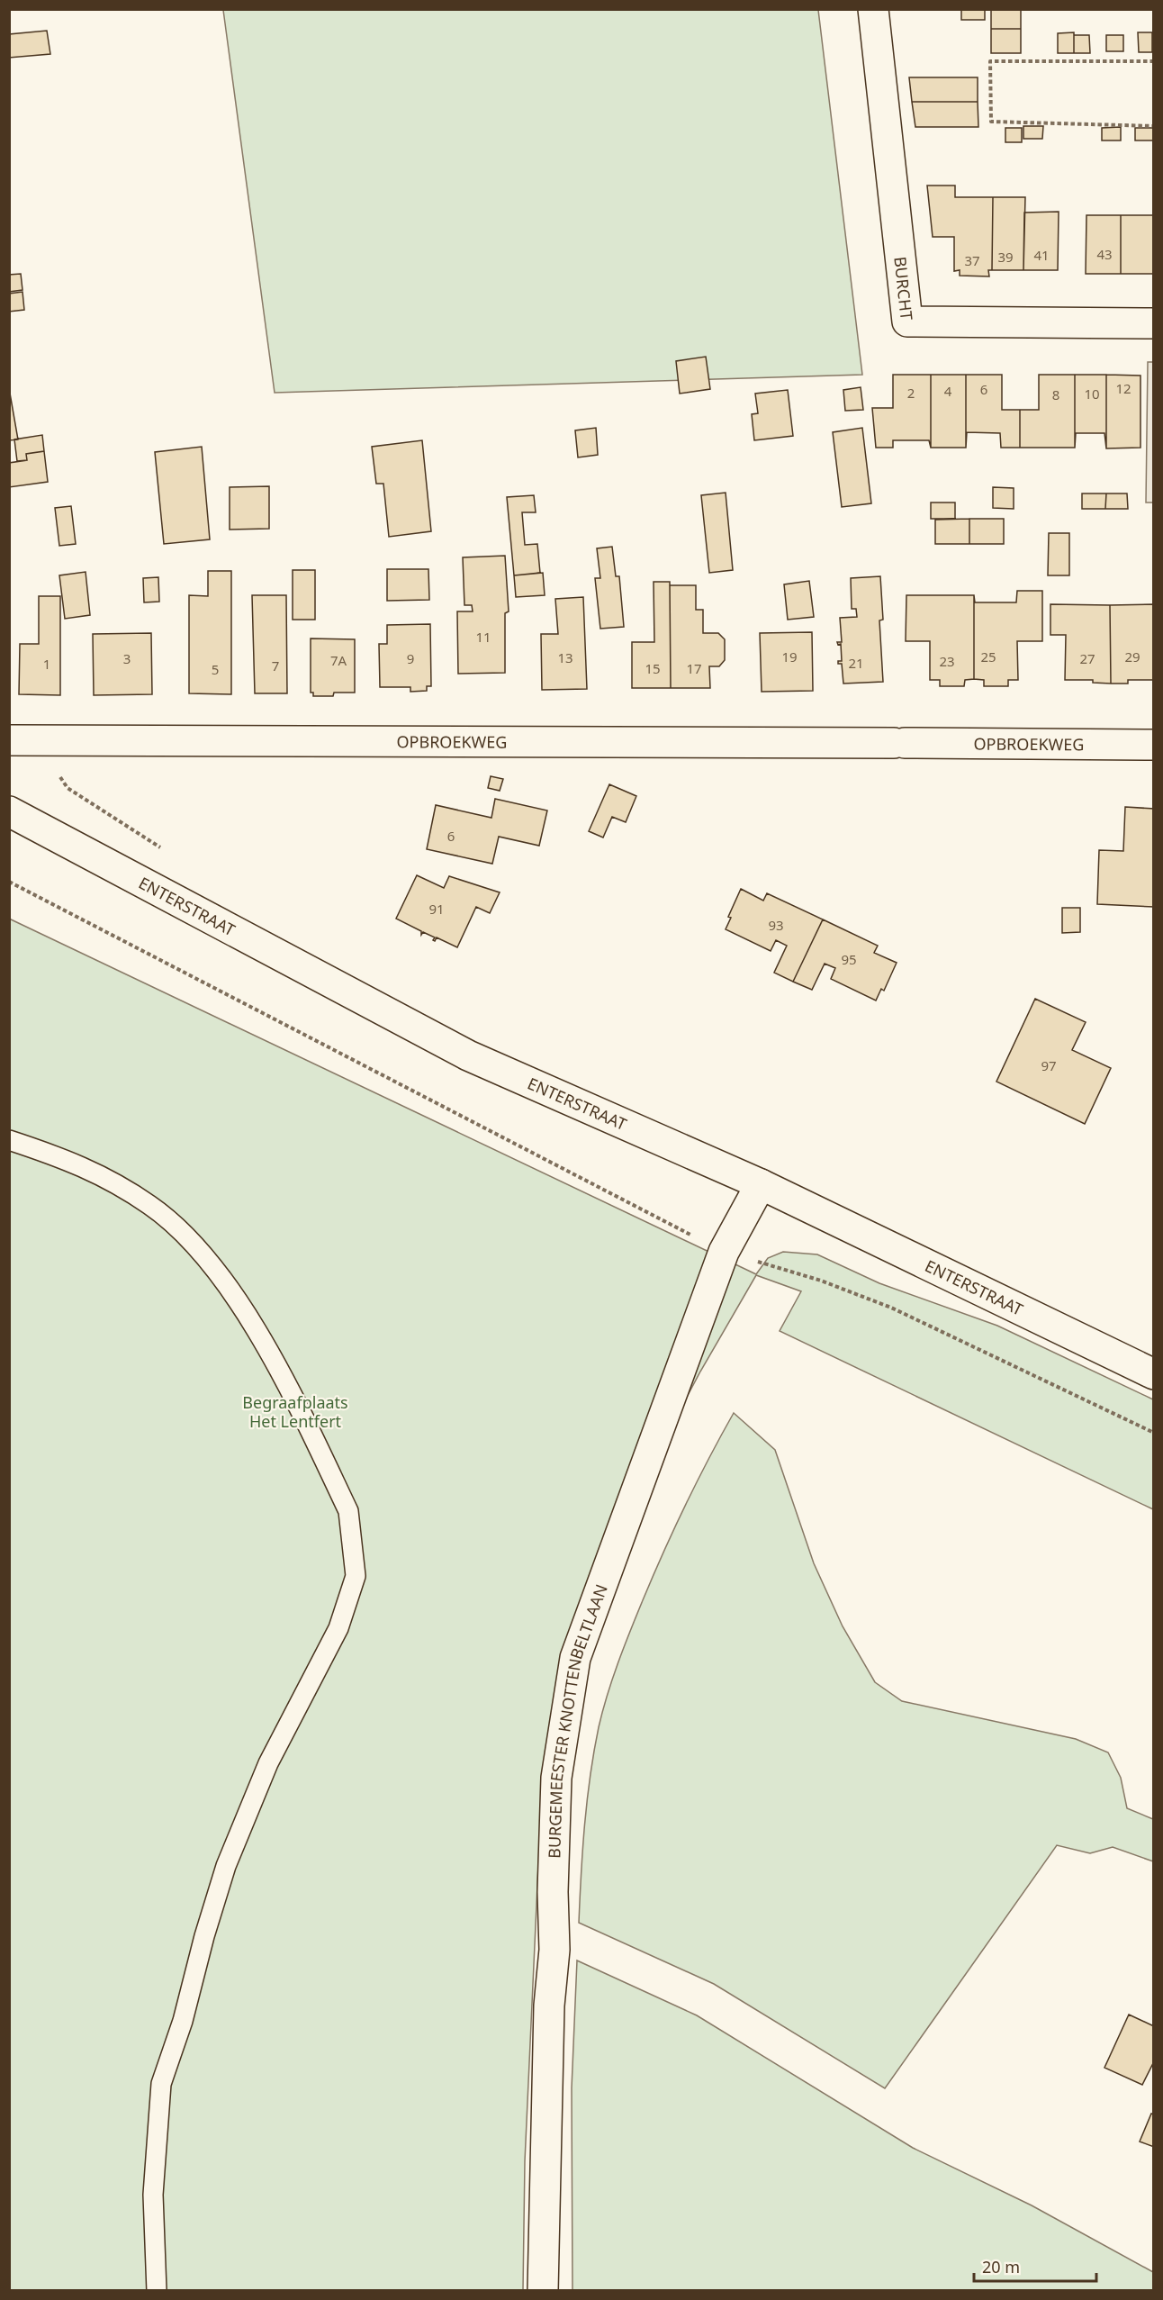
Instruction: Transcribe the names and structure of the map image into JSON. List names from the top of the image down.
{
  "streets": {
    "street": [
      "BURCHT",
      "OPBROEKWEG",
      "ENTERSTRAAT",
      "BURGEMEESTER KNOTTENBELTLAAN"
    ]
  },
  "crossings": [
    ["ENTERSTRAAT", "BURGEMEESTER KNOTTENBELTLAAN"]
  ],
  "parks": ["Begraafplaats Het Lentfert"],
  "house_numbers": [
    "43",
    "41",
    "39",
    "37",
    "12",
    "6",
    "4",
    "2",
    "10",
    "8",
    "11",
    "19",
    "25",
    "29",
    "13",
    "3",
    "9",
    "27",
    "7A",
    "23",
    "21",
    "1",
    "7",
    "15",
    "17",
    "5",
    "6",
    "91",
    "93",
    "95",
    "97"
  ],
  "scale_bar": "20 m"
}
